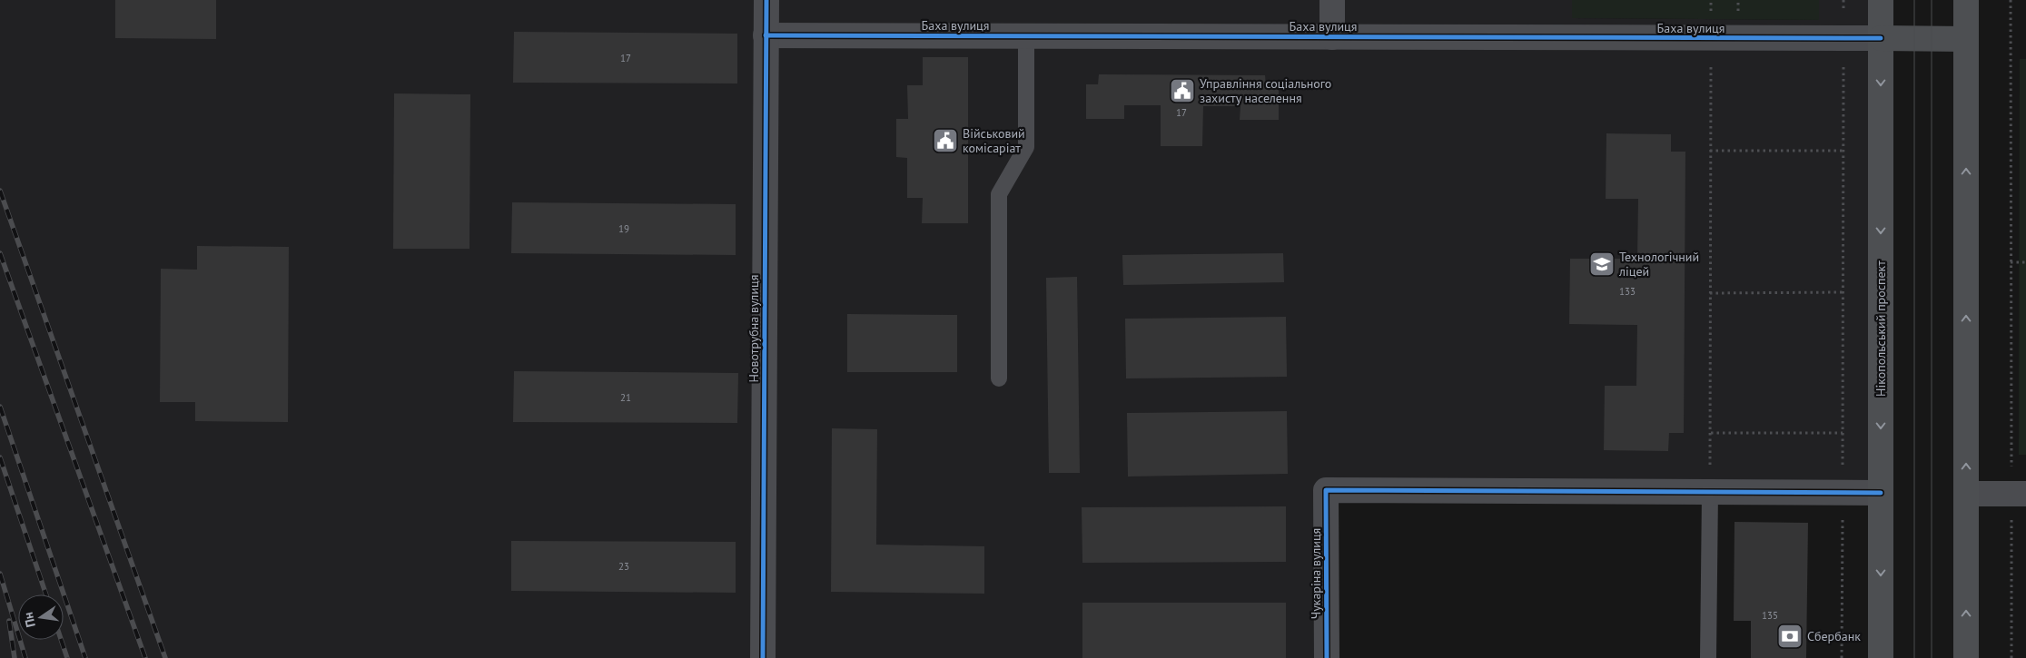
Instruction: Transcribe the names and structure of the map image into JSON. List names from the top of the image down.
{
  "streets": {
    "main road": ["Баха вулиця", "Нікопольський проспект"],
    "street": ["Новотрубна вулиця", "Чукаріна вулиця"]
  },
  "crossings": [
    ["Баха вулиця", "Новотрубна вулиця"],
    ["Баха вулиця", "Нікопольський проспект"]
  ],
  "places": {
    "public building": ["Управління соціального захисту населення", "Військовий комісаріат"],
    "school or university": ["Технологічний ліцей"],
    "bank": ["Сбербанк"]
  },
  "house_numbers": [
    "17",
    "17",
    "19",
    "133",
    "21",
    "23",
    "135"
  ],
  "north": "left"
}
